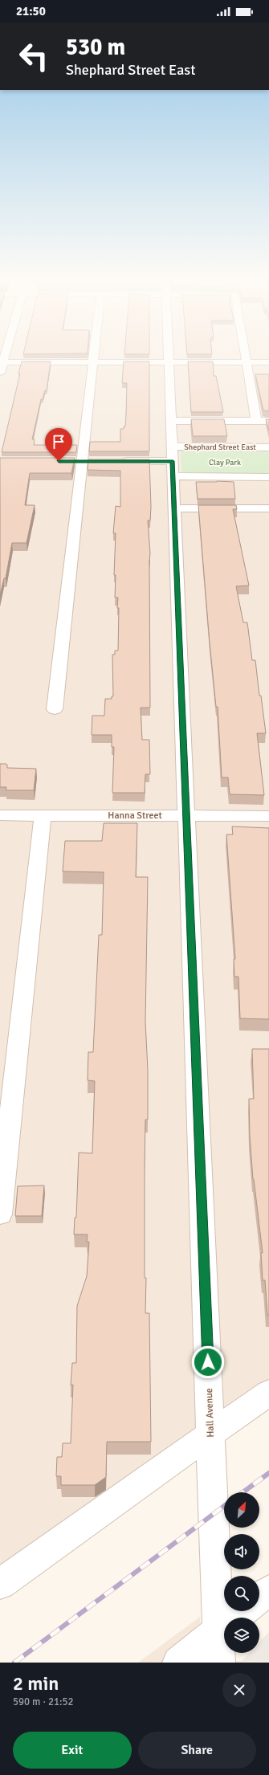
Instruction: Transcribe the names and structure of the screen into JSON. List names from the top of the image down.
{
  "streets": {
    "street": ["Shephard Street East", "Hanna Street", "Hall Avenue"]
  },
  "crossings": [
    ["Shephard Street East", "Hall Avenue"],
    ["Hanna Street", "Hall Avenue"]
  ],
  "parks": ["Clay Park"],
  "north": "top right",
  "page": {
    "status": "21:50",
    "turn": ["530 m", "Shephard Street East"],
    "heading": ["2 min", "590 m · 21:52"],
    "buttons": ["Exit", "Share"]
  }
}
